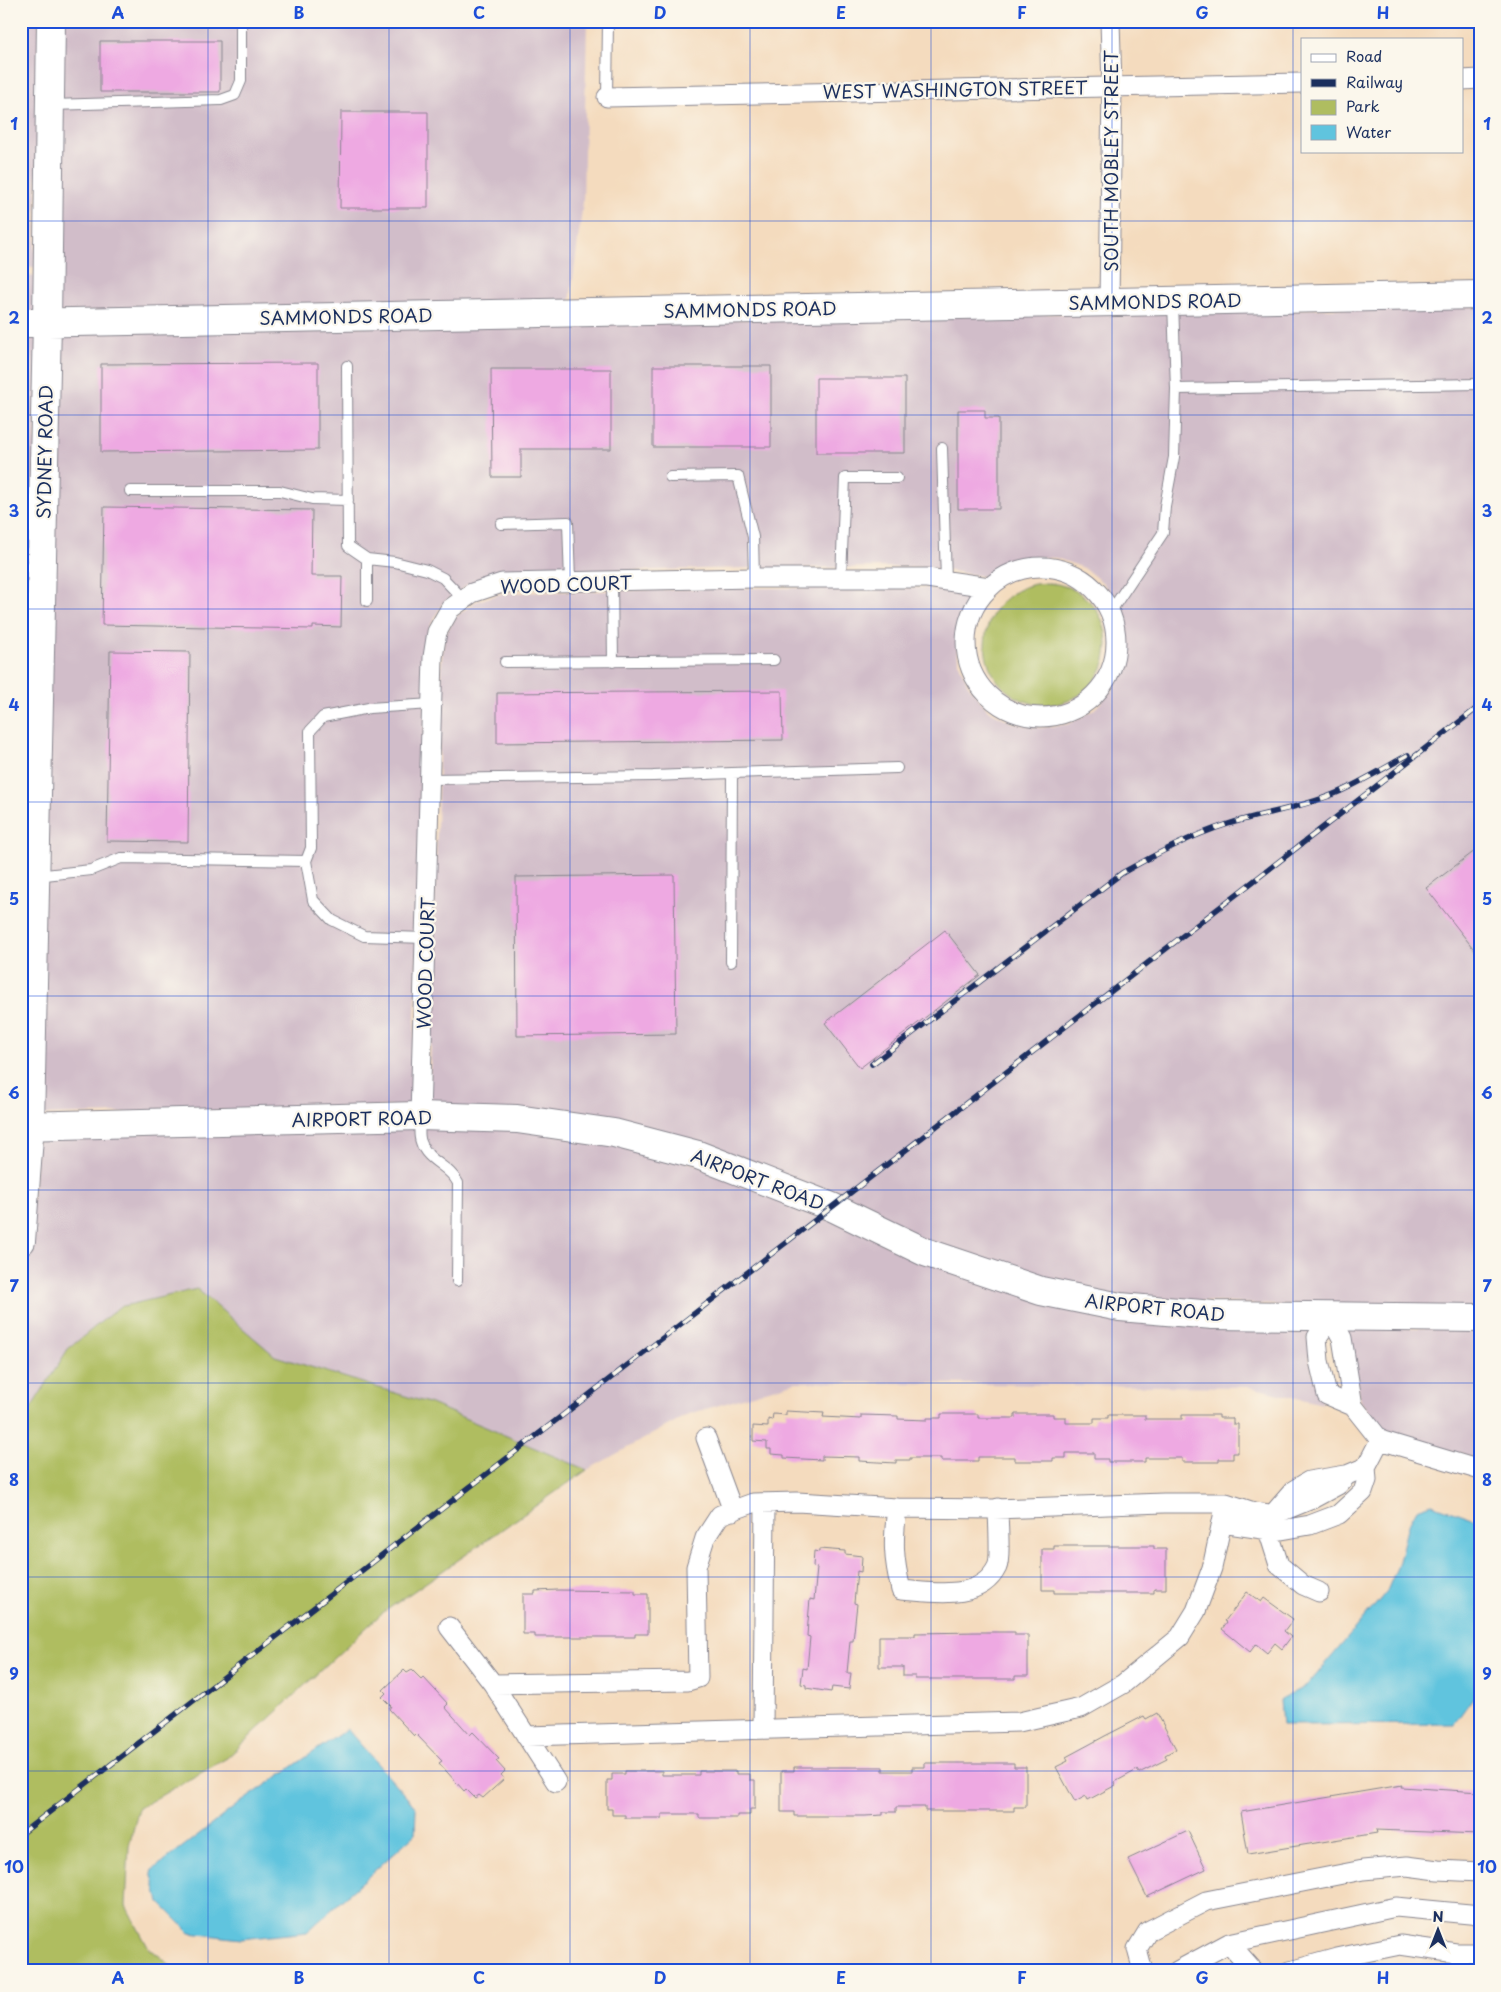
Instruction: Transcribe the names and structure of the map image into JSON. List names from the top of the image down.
{
  "streets": {
    "street": [
      "WEST WASHINGTON STREET",
      "SOUTH MOBLEY STREET",
      "SAMMONDS ROAD",
      "SYDNEY ROAD",
      "WOOD COURT",
      "AIRPORT ROAD"
    ]
  },
  "crossings": [
    ["WEST WASHINGTON STREET", "SOUTH MOBLEY STREET"],
    ["SOUTH MOBLEY STREET", "SAMMONDS ROAD"],
    ["SAMMONDS ROAD", "SYDNEY ROAD"],
    ["SYDNEY ROAD", "AIRPORT ROAD"],
    ["WOOD COURT", "AIRPORT ROAD"]
  ],
  "legend": [
    "Road",
    "Railway",
    "Park",
    "Water"
  ],
  "north": "top",
  "grid": {
    "columns": [
      "A",
      "B",
      "C",
      "D",
      "E",
      "F",
      "G",
      "H"
    ],
    "rows": [
      "1",
      "2",
      "3",
      "4",
      "5",
      "6",
      "7",
      "8",
      "9",
      "10"
    ]
  }
}
